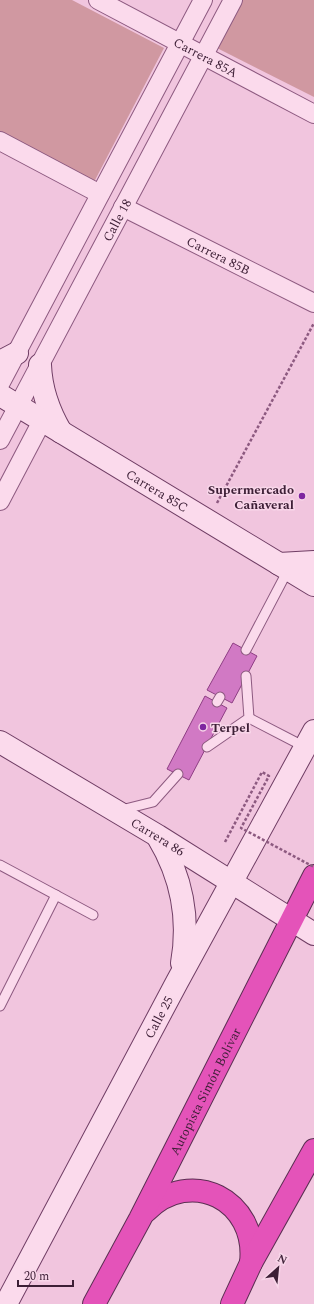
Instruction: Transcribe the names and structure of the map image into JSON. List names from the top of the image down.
{
  "streets": {
    "highway": ["Autopista Simón Bolívar"],
    "street": [
      "Carrera 85A",
      "Calle 18",
      "Carrera 85B",
      "Carrera 85C",
      "Carrera 86",
      "Calle 25"
    ]
  },
  "crossings": [
    ["Carrera 85A", "Calle 18"],
    ["Calle 18", "Carrera 85B"],
    ["Calle 18", "Carrera 85C"],
    ["Carrera 86", "Calle 25"],
    ["Carrera 86", "Autopista Simón Bolívar"]
  ],
  "places": ["Supermercado Cañaveral", "Terpel"],
  "scale_bar": "20 m",
  "north": "top right"
}
